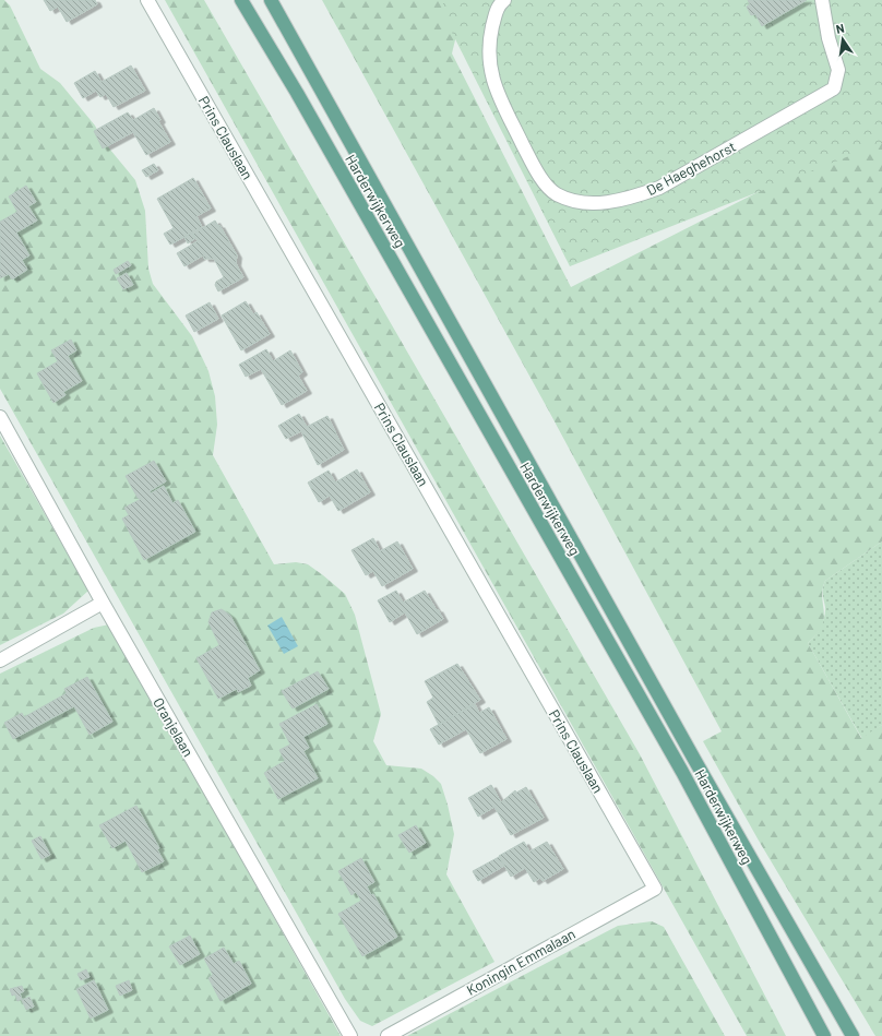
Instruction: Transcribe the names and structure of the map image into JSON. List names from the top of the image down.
{
  "streets": {
    "main road": ["Harderwijkerweg"],
    "street": [
      "Prins Clauslaan",
      "De Haeghehorst",
      "Oranjelaan",
      "Koningin Emmalaan"
    ]
  },
  "crossings": [
    ["Prins Clauslaan", "Koningin Emmalaan"]
  ],
  "north": "top"
}
